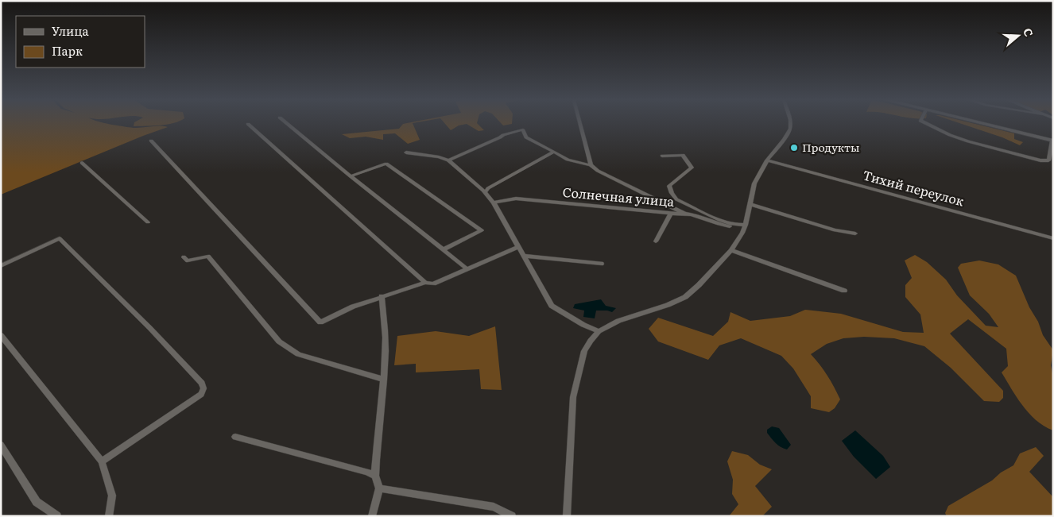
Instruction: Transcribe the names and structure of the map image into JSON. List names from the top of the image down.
{
  "streets": {
    "street": ["Тихий переулок", "Солнечная улица"]
  },
  "places": ["Продукты"],
  "legend": ["Улица", "Парк"],
  "north": "right"
}
